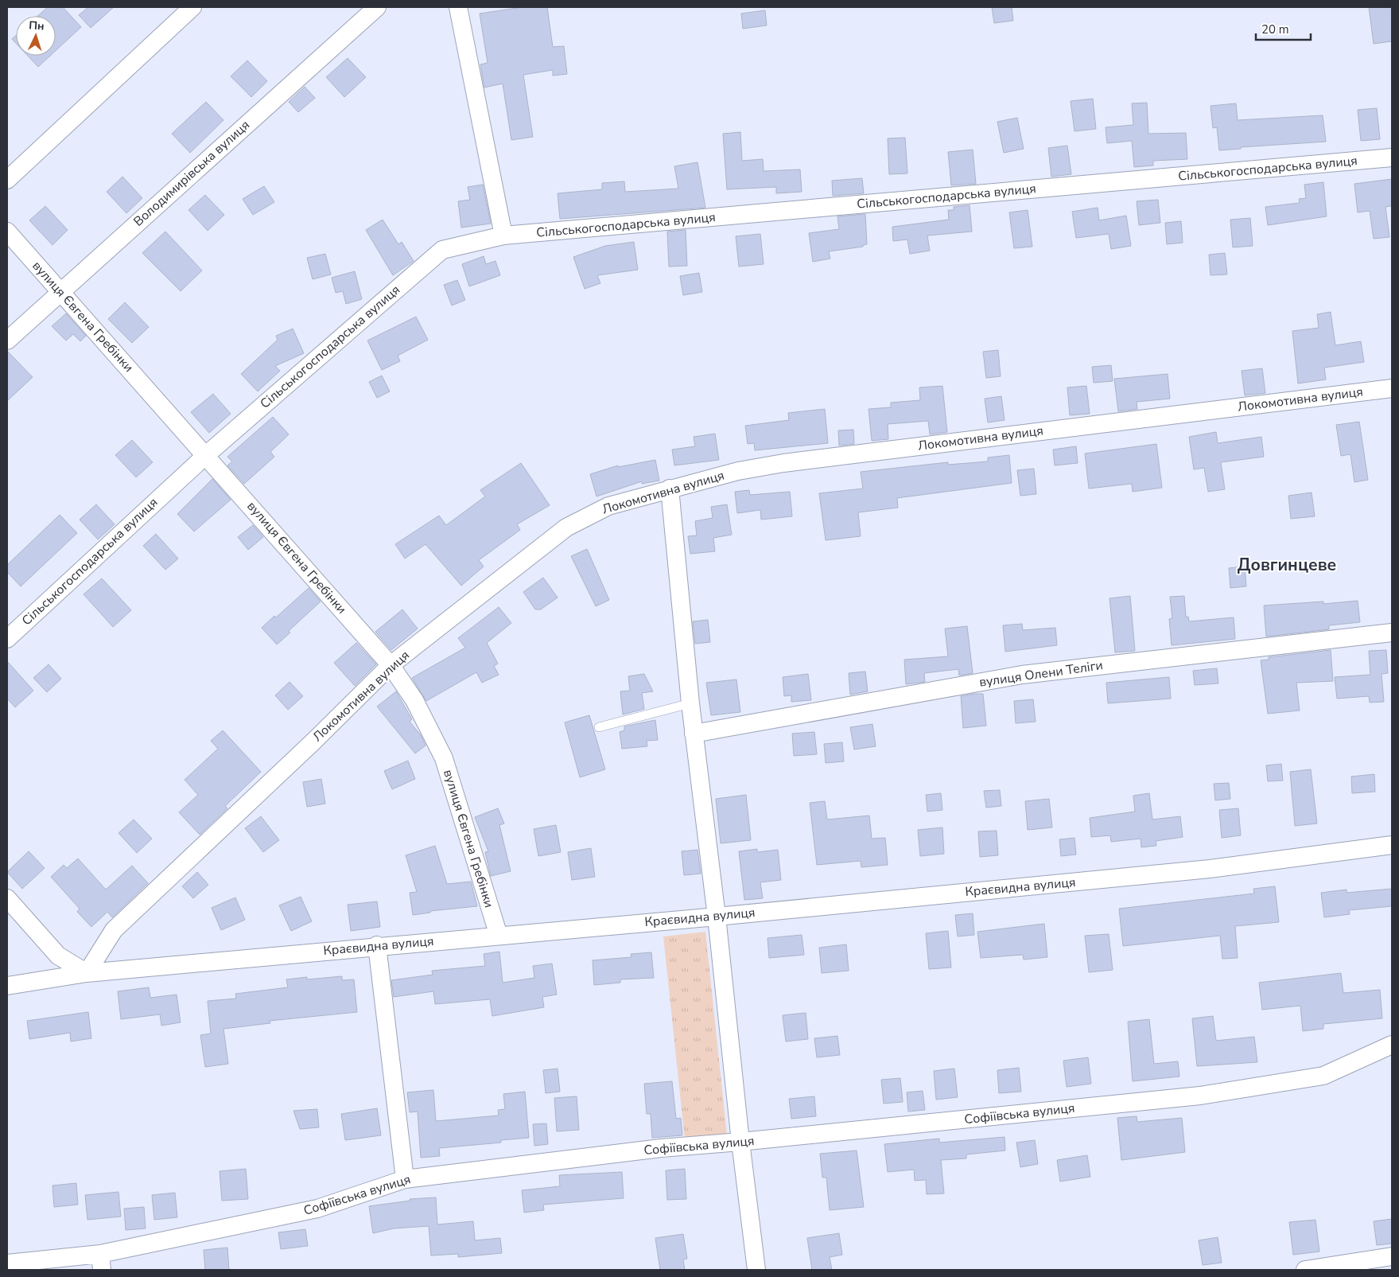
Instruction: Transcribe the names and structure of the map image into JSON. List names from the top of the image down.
{
  "streets": {
    "street": [
      "Сільськогосподарська вулиця",
      "Володимирівська вулиця",
      "вулиця Євгена Гребінки",
      "Локомотивна вулиця",
      "вулиця Олени Теліги",
      "Краєвидна вулиця",
      "Софіївська вулиця"
    ]
  },
  "crossings": [
    ["Сільськогосподарська вулиця", "вулиця Євгена Гребінки"],
    ["Володимирівська вулиця", "вулиця Євгена Гребінки"],
    ["вулиця Євгена Гребінки", "Локомотивна вулиця"],
    ["вулиця Євгена Гребінки", "Краєвидна вулиця"],
    ["Локомотивна вулиця", "Краєвидна вулиця"]
  ],
  "districts": ["Довгинцеве"],
  "scale_bar": "20 m",
  "north": "top"
}
